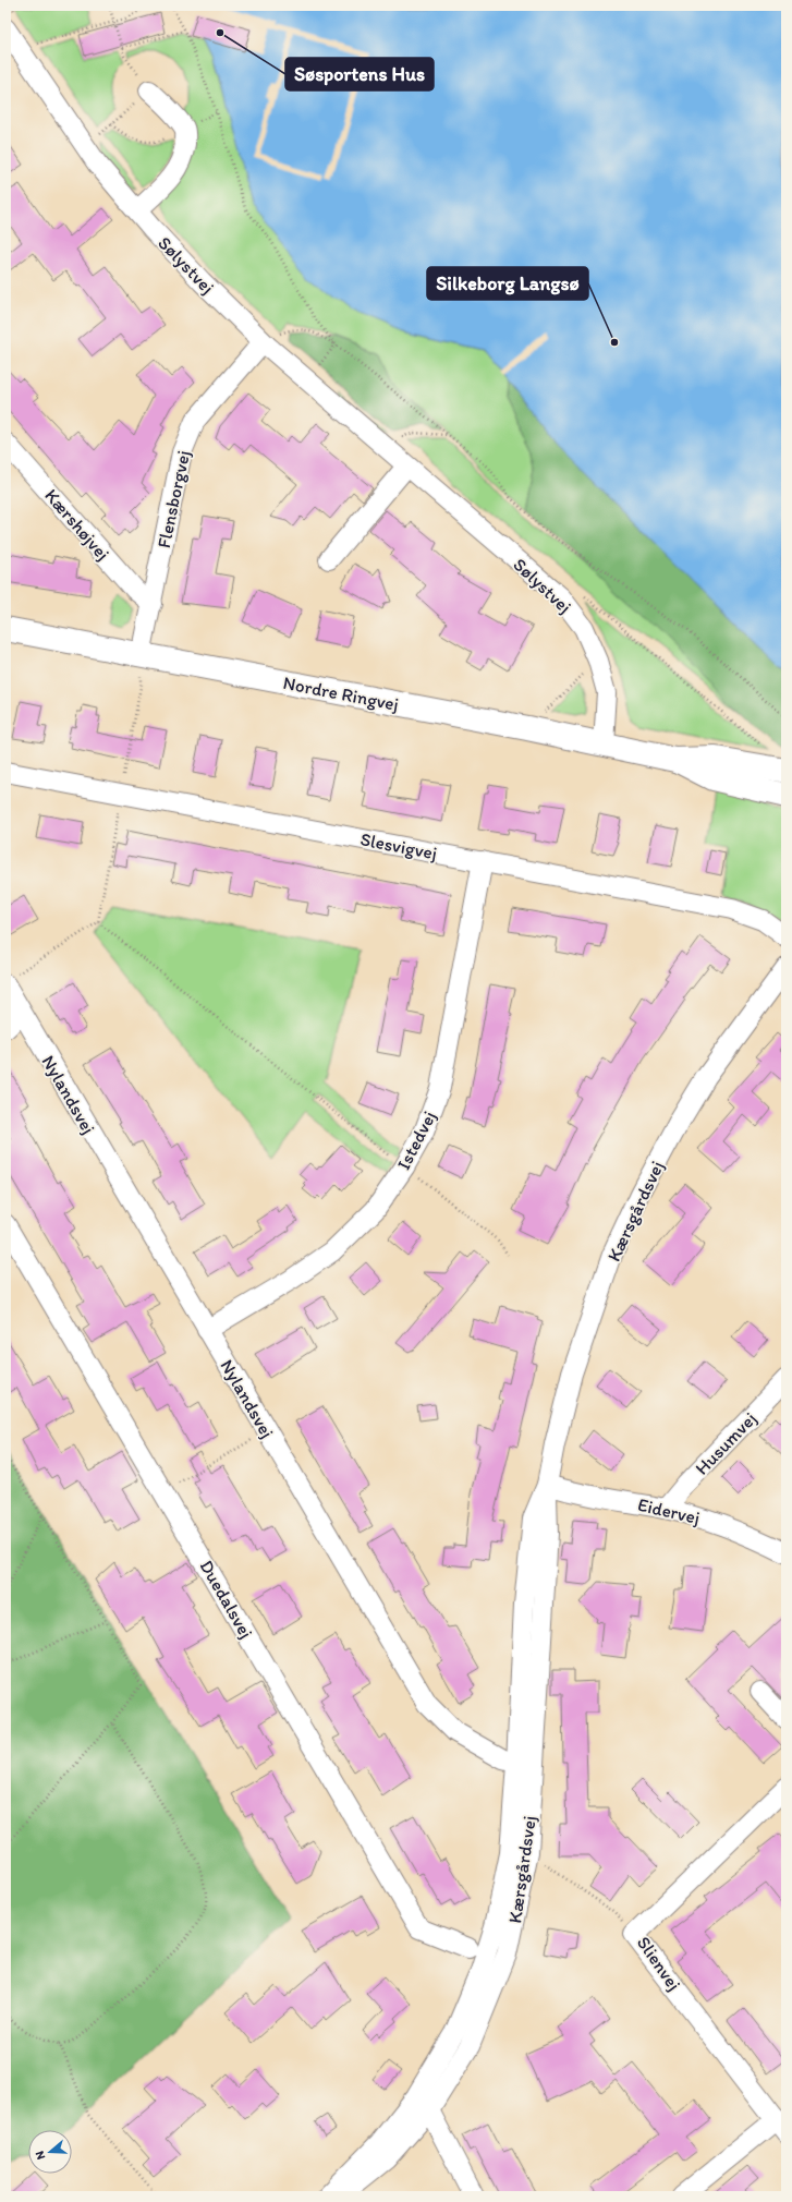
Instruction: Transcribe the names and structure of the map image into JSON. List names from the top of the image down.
{
  "streets": {
    "main road": ["Nordre Ringvej"],
    "street": [
      "Sølystvej",
      "Flensborgvej",
      "Kærshøjvej",
      "Slesvigvej",
      "Nylandsvej",
      "Istedvej",
      "Kærsgårdsvej",
      "Husumvej",
      "Eidervej",
      "Duedalsvej",
      "Slienvej"
    ]
  },
  "crossings": [
    ["Sølystvej", "Flensborgvej"],
    ["Sølystvej", "Nordre Ringvej"],
    ["Flensborgvej", "Kærshøjvej"],
    ["Flensborgvej", "Nordre Ringvej"],
    ["Slesvigvej", "Istedvej"],
    ["Nylandsvej", "Istedvej"],
    ["Nylandsvej", "Kærsgårdsvej"],
    ["Kærsgårdsvej", "Eidervej"],
    ["Husumvej", "Eidervej"]
  ],
  "places": ["Søsportens Hus", "Silkeborg Langsø"],
  "north": "left"
}
